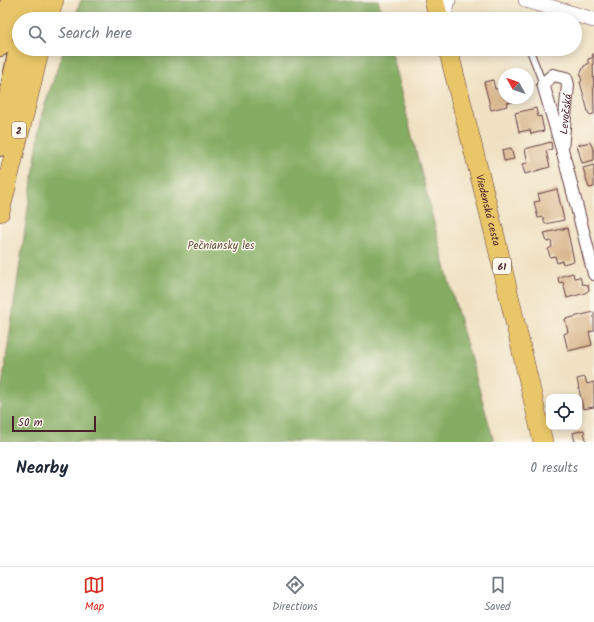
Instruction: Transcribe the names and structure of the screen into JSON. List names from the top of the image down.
{
  "streets": {
    "main road": ["2", "Viedenská cesta", "61"],
    "street": ["Levočská"]
  },
  "parks": ["Pečniansky les"],
  "scale_bar": "50 m",
  "north": "top left",
  "page": {
    "search": "Search here",
    "scale": "50 m",
    "heading": ["Nearby", "0 results"],
    "nav": ["Map", "Directions", "Saved"]
  }
}
